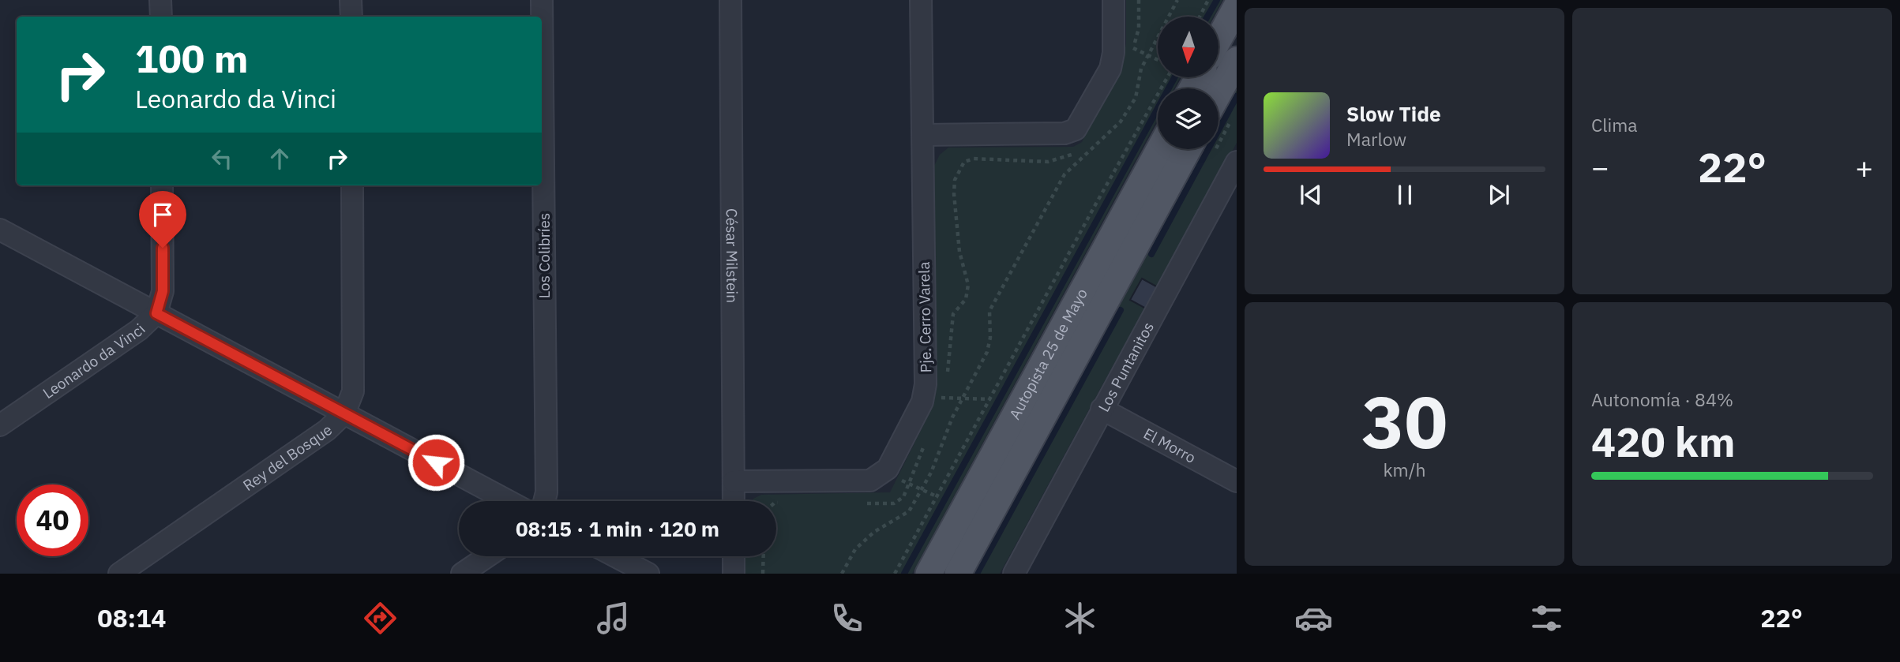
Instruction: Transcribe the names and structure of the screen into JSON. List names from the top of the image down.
{
  "streets": {
    "main road": ["Autopista 25 de Mayo"],
    "street": [
      "Los Colibríes",
      "César Milstein",
      "Pje. Cerro Varela",
      "Leonardo da Vinci",
      "Los Puntanitos",
      "El Morro",
      "Rey del Bosque"
    ]
  },
  "crossings": [
    ["Los Puntanitos", "El Morro"]
  ],
  "north": "bottom",
  "page": {
    "tile": [
      "Clima",
      ["30", "km/h"],
      ["Autonomía · 84%", "420 km"]
    ],
    "turn": ["100 m", "Leonardo da Vinci"],
    "song": ["Slow Tide", "Marlow"],
    "heat": ["−", "22°", "+"],
    "limit": "40",
    "trip": "08:15 · 1 min · 120 m",
    "tabs": ["08:14", "22°"]
  }
}
